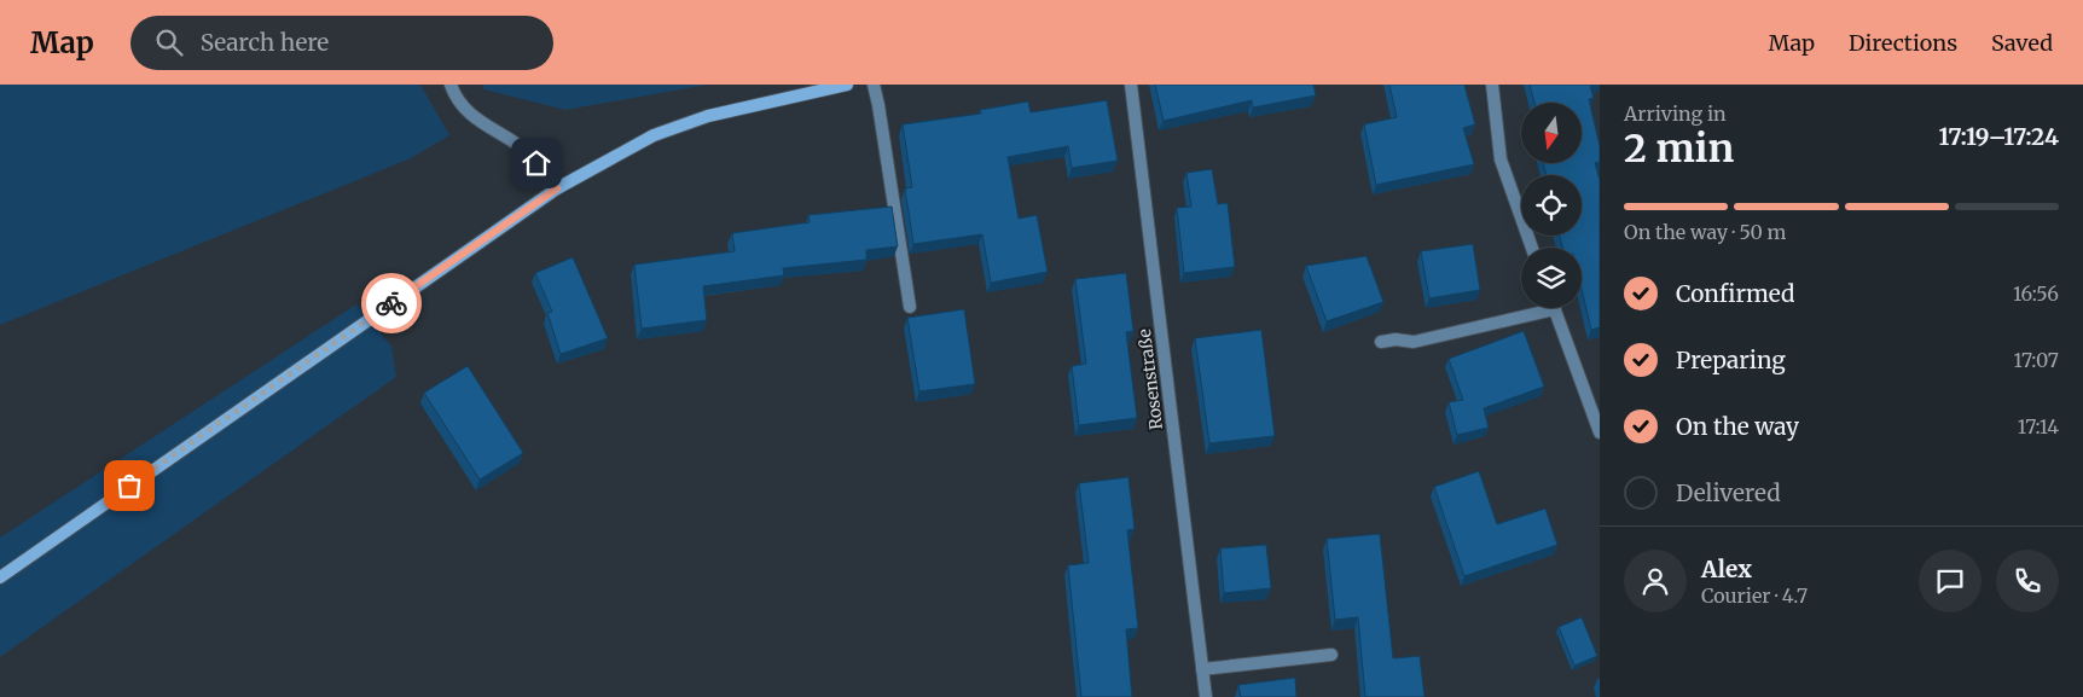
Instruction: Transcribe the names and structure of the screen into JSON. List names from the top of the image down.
{
  "streets": {
    "street": ["Rosenstraße"]
  },
  "north": "bottom",
  "page": {
    "header": "Map",
    "search": "Search here",
    "nav": ["Map", "Directions", "Saved"],
    "heading": ["2 min", "Arriving in", "17:19–17:24"],
    "panel": ["Alex", "Courier · 4.7"],
    "bar": "On the way · 50 m",
    "list": [
      ["Confirmed", "16:56"],
      ["Preparing", "17:07"],
      ["On the way", "17:14"],
      "Delivered"
    ]
  }
}
